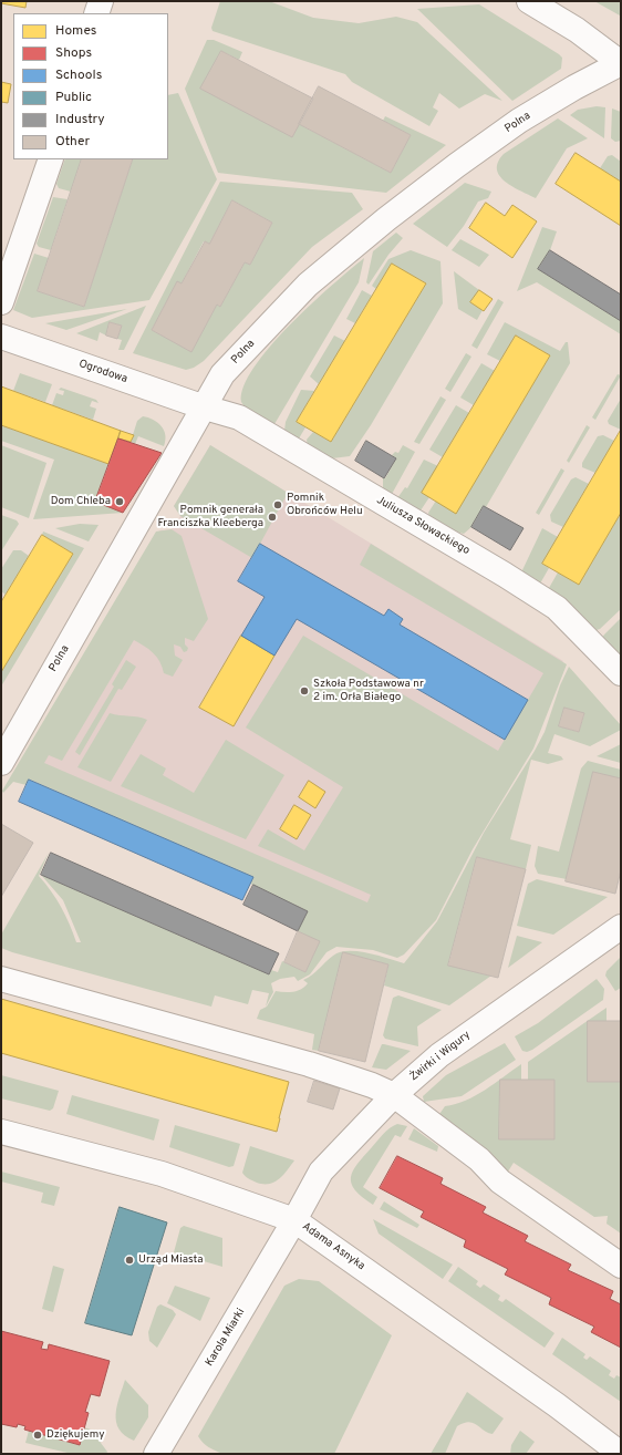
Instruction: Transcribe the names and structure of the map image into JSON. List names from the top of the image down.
{
  "streets": {
    "street": [
      "Polna",
      "Ogrodowa",
      "Juliusza Słowackiego",
      "Żwirki i Wigury",
      "Adama Asnyka",
      "Karola Miarki"
    ]
  },
  "crossings": [
    ["Polna", "Ogrodowa"],
    ["Polna", "Juliusza Słowackiego"],
    ["Ogrodowa", "Juliusza Słowackiego"],
    ["Żwirki i Wigury", "Adama Asnyka"],
    ["Żwirki i Wigury", "Karola Miarki"],
    ["Adama Asnyka", "Karola Miarki"]
  ],
  "places": [
    "Dom Chleba",
    "Pomnik Obrońców Helu",
    "Pomnik generała Franciszka Kleeberga",
    "Szkoła Podstawowa nr 2 im. Orła Białego",
    "Urząd Miasta",
    "Dziękujemy"
  ],
  "legend": [
    "Homes",
    "Shops",
    "Schools",
    "Public",
    "Industry",
    "Other"
  ]
}
